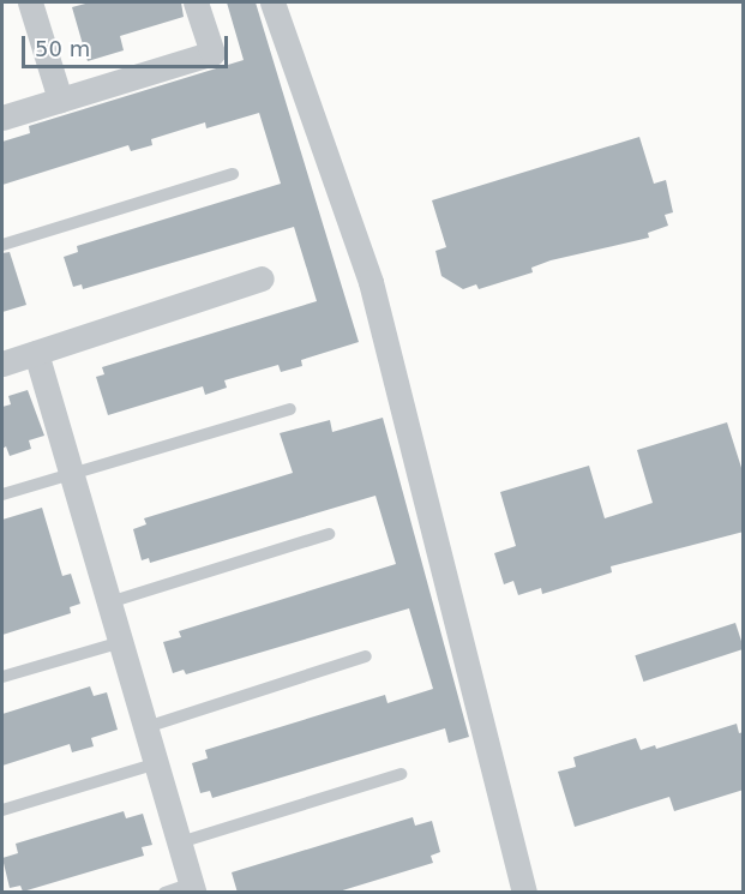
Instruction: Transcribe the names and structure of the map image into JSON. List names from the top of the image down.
{
  "scale_bar": "50 m"
}
